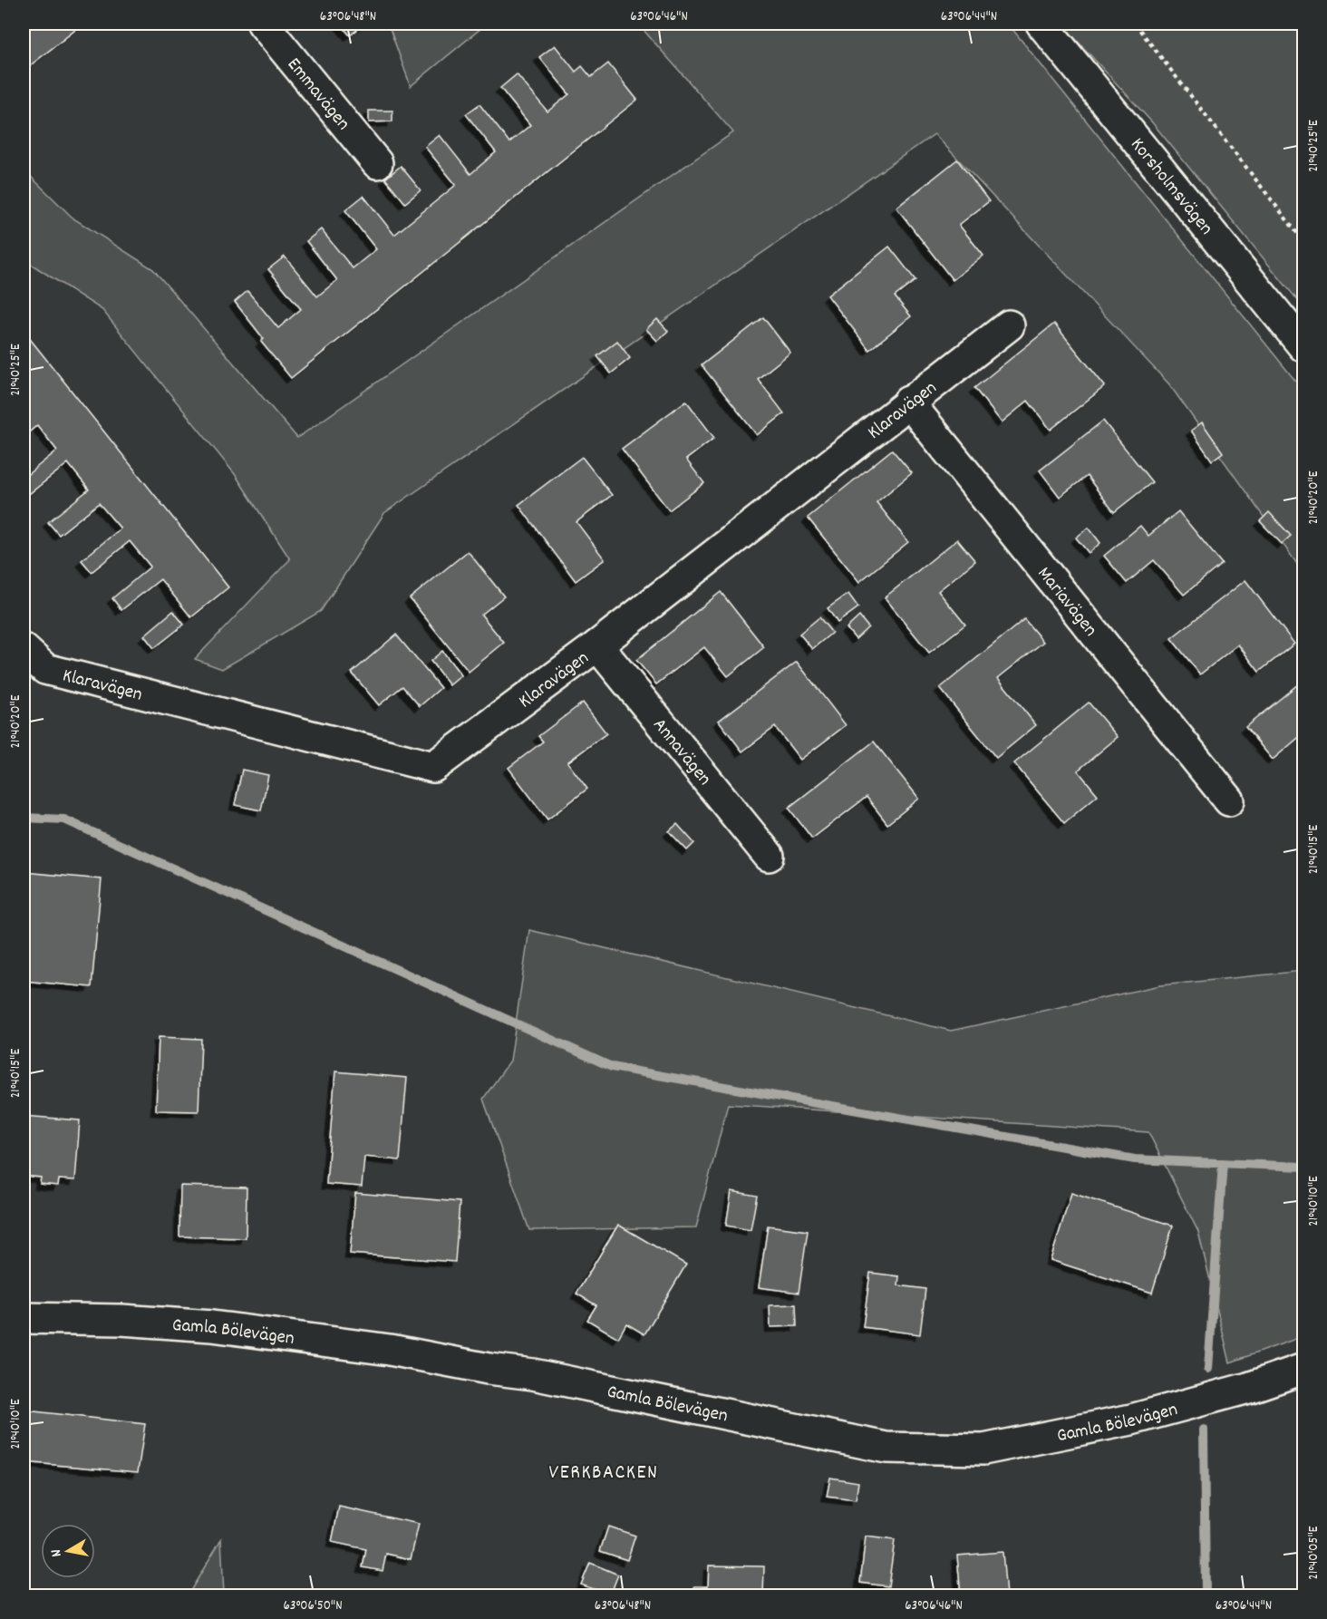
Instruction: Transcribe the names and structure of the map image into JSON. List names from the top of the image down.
{
  "streets": {
    "street": [
      "Emmavägen",
      "Korsholmsvägen",
      "Klaravägen",
      "Mariavägen",
      "Annavägen",
      "Gamla Bölevägen"
    ]
  },
  "crossings": [
    ["Klaravägen", "Mariavägen"],
    ["Klaravägen", "Annavägen"]
  ],
  "districts": ["VERKBACKEN"],
  "north": "left",
  "coordinates": [
    "63°06'48\"N",
    "63°06'46\"N",
    "63°06'44\"N",
    "21°40'25\"E",
    "21°40'20\"E",
    "21°40'15\"E",
    "21°40'10\"E",
    "21°40'05\"E",
    "63°06'50\"N"
  ]
}
